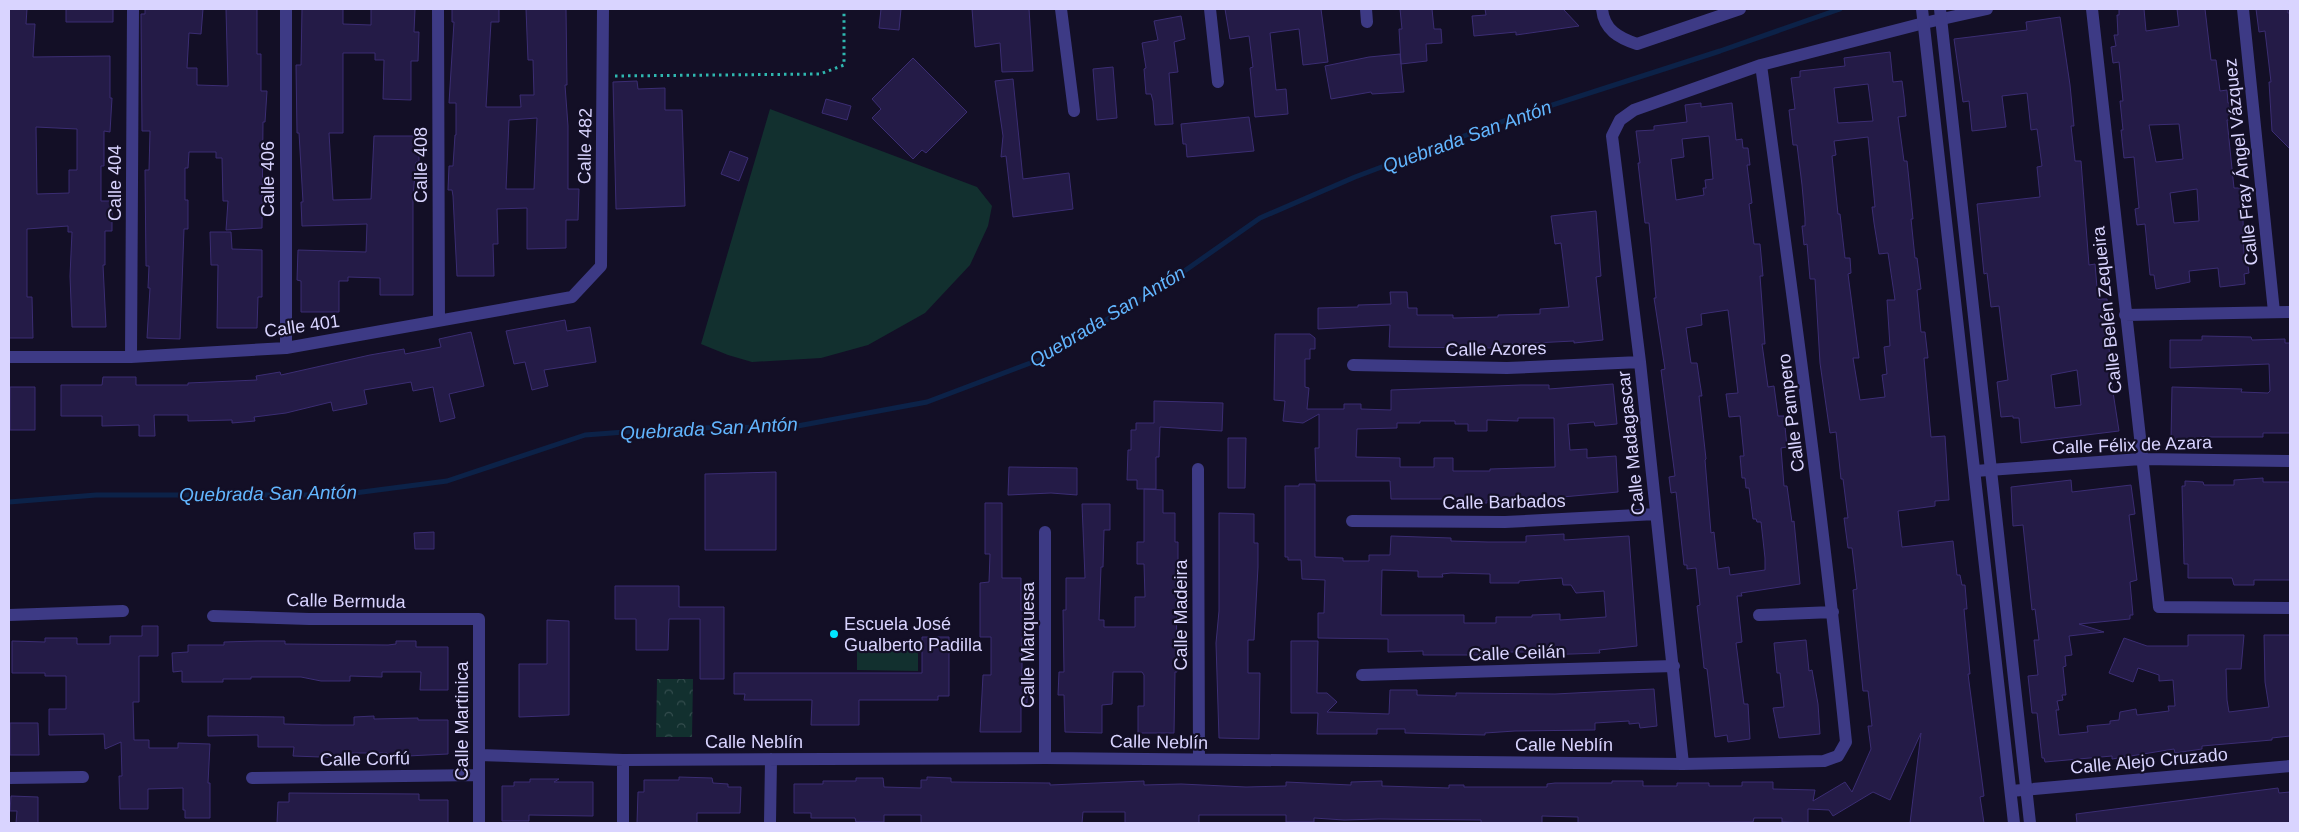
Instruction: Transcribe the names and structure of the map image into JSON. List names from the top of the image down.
{
  "streets": {
    "street": [
      "Calle 482",
      "Calle Fray Ángel Vázquez",
      "Calle 408",
      "Calle 406",
      "Calle 404",
      "Calle Belén Zequeira",
      "Calle 401",
      "Calle Azores",
      "Calle Pampero",
      "Calle Madagascar",
      "Calle Félix de Azara",
      "Calle Barbados",
      "Calle Bermuda",
      "Calle Madeira",
      "Calle Marquesa",
      "Calle Ceilán",
      "Calle Martinica",
      "Calle Neblín",
      "Calle Corfú",
      "Calle Alejo Cruzado"
    ]
  },
  "crossings": [
    ["Calle 482", "Calle 401"],
    ["Calle 408", "Calle 401"],
    ["Calle 406", "Calle 401"],
    ["Calle 404", "Calle 401"],
    ["Calle Belén Zequeira", "Calle Félix de Azara"],
    ["Calle Azores", "Calle Madagascar"],
    ["Calle Pampero", "Calle Madagascar"],
    ["Calle Pampero", "Calle Neblín"],
    ["Calle Madagascar", "Calle Barbados"],
    ["Calle Madagascar", "Calle Ceilán"],
    ["Calle Madagascar", "Calle Neblín"],
    ["Calle Bermuda", "Calle Martinica"],
    ["Calle Madeira", "Calle Neblín"],
    ["Calle Marquesa", "Calle Neblín"],
    ["Calle Martinica", "Calle Neblín"],
    ["Calle Martinica", "Calle Corfú"]
  ],
  "water": ["Quebrada San Antón"],
  "places": ["Escuela José Gualberto Padilla"]
}
